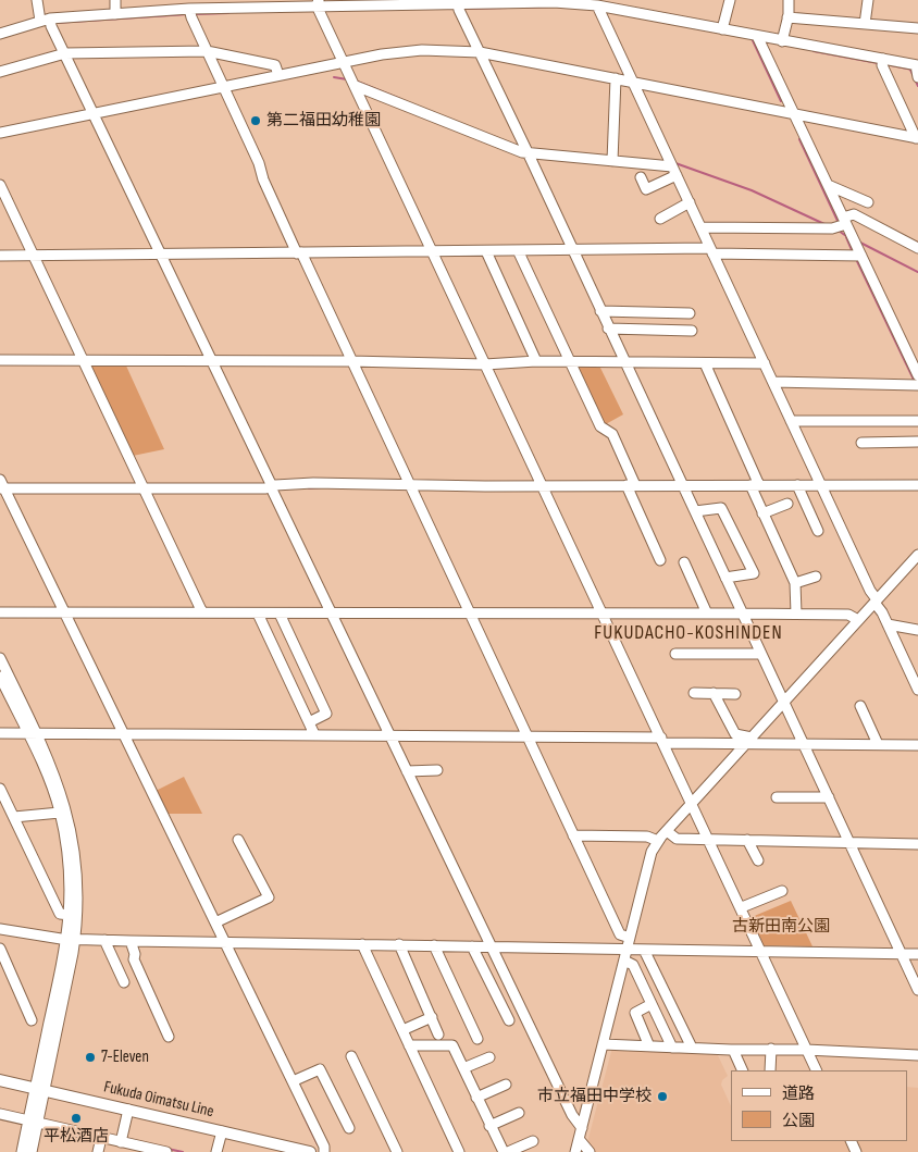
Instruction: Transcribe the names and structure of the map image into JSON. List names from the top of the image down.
{
  "streets": {
    "main road": ["Fukuda Oimatsu Line"]
  },
  "districts": ["FUKUDACHO-KOSHINDEN"],
  "parks": ["古新田南公園"],
  "places": [
    "第二福田幼稚園",
    "7-Eleven",
    "市立福田中学校",
    "平松酒店"
  ],
  "legend": ["道路", "公園"]
}
